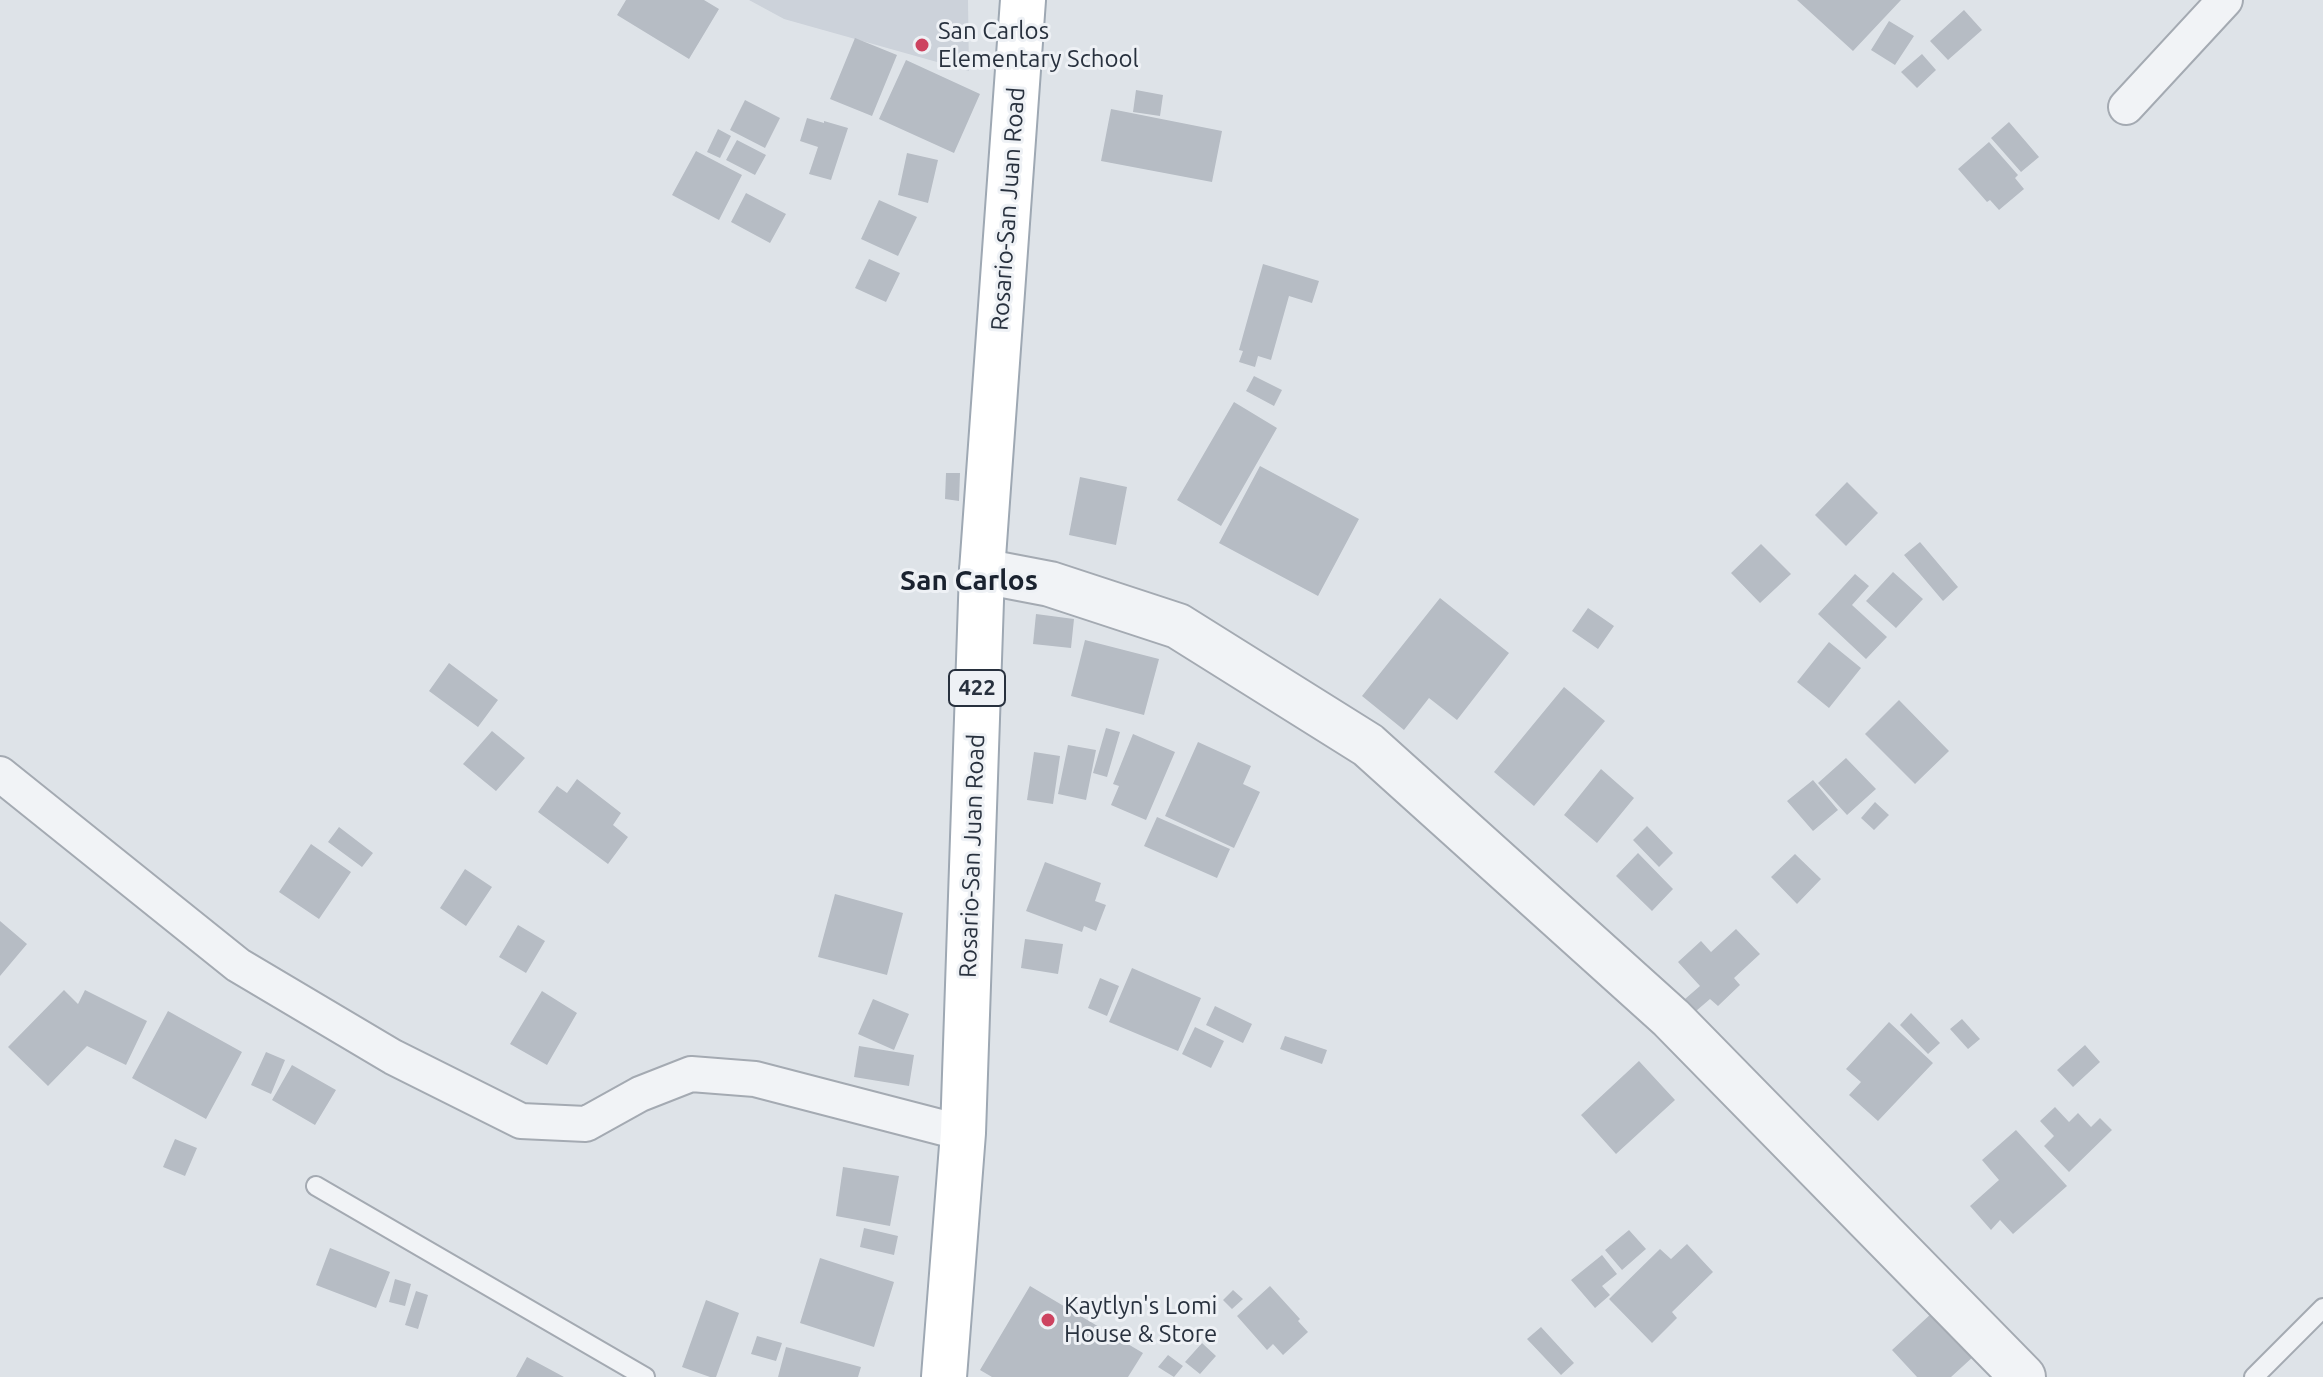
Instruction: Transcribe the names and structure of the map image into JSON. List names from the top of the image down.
{
  "streets": {
    "main road": ["Rosario-San Juan Road", "422"]
  },
  "districts": ["San Carlos"],
  "places": ["San Carlos Elementary School", "Kaytlyn's Lomi House & Store"]
}
